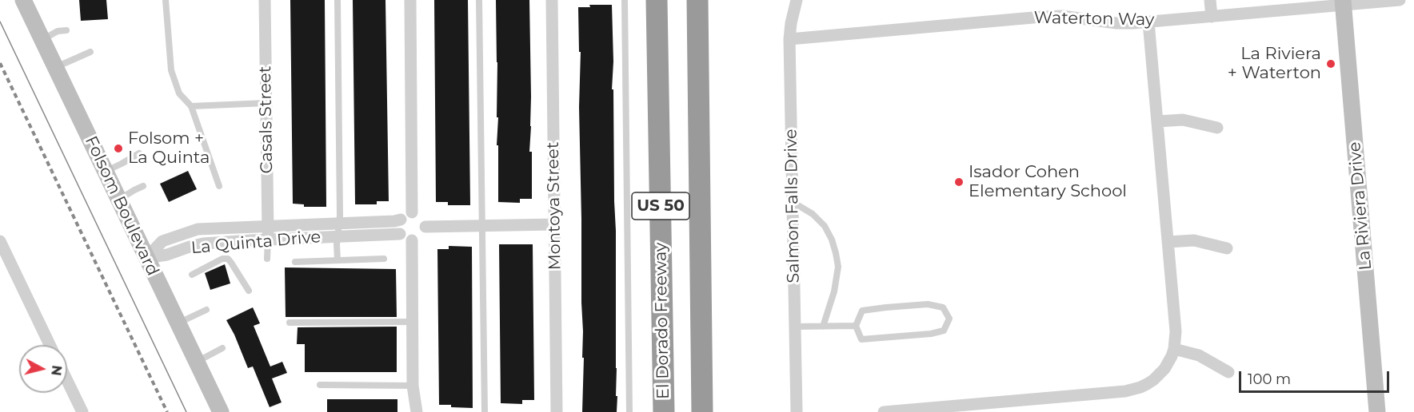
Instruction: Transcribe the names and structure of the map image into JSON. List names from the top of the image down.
{
  "streets": {
    "highway": ["US 50", "El Dorado Freeway"],
    "main road": ["Folsom Boulevard", "La Riviera Drive"],
    "street": [
      "Waterton Way",
      "Casals Street",
      "Montoya Street",
      "Salmon Falls Drive",
      "La Quinta Drive"
    ]
  },
  "crossings": [
    ["Waterton Way", "Salmon Falls Drive"],
    ["Waterton Way", "La Riviera Drive"],
    ["Casals Street", "La Quinta Drive"],
    ["Folsom Boulevard", "La Quinta Drive"]
  ],
  "places": ["La Riviera + Waterton", "Folsom + La Quinta", "Isador Cohen Elementary School"],
  "scale_bar": "100 m",
  "north": "right"
}
